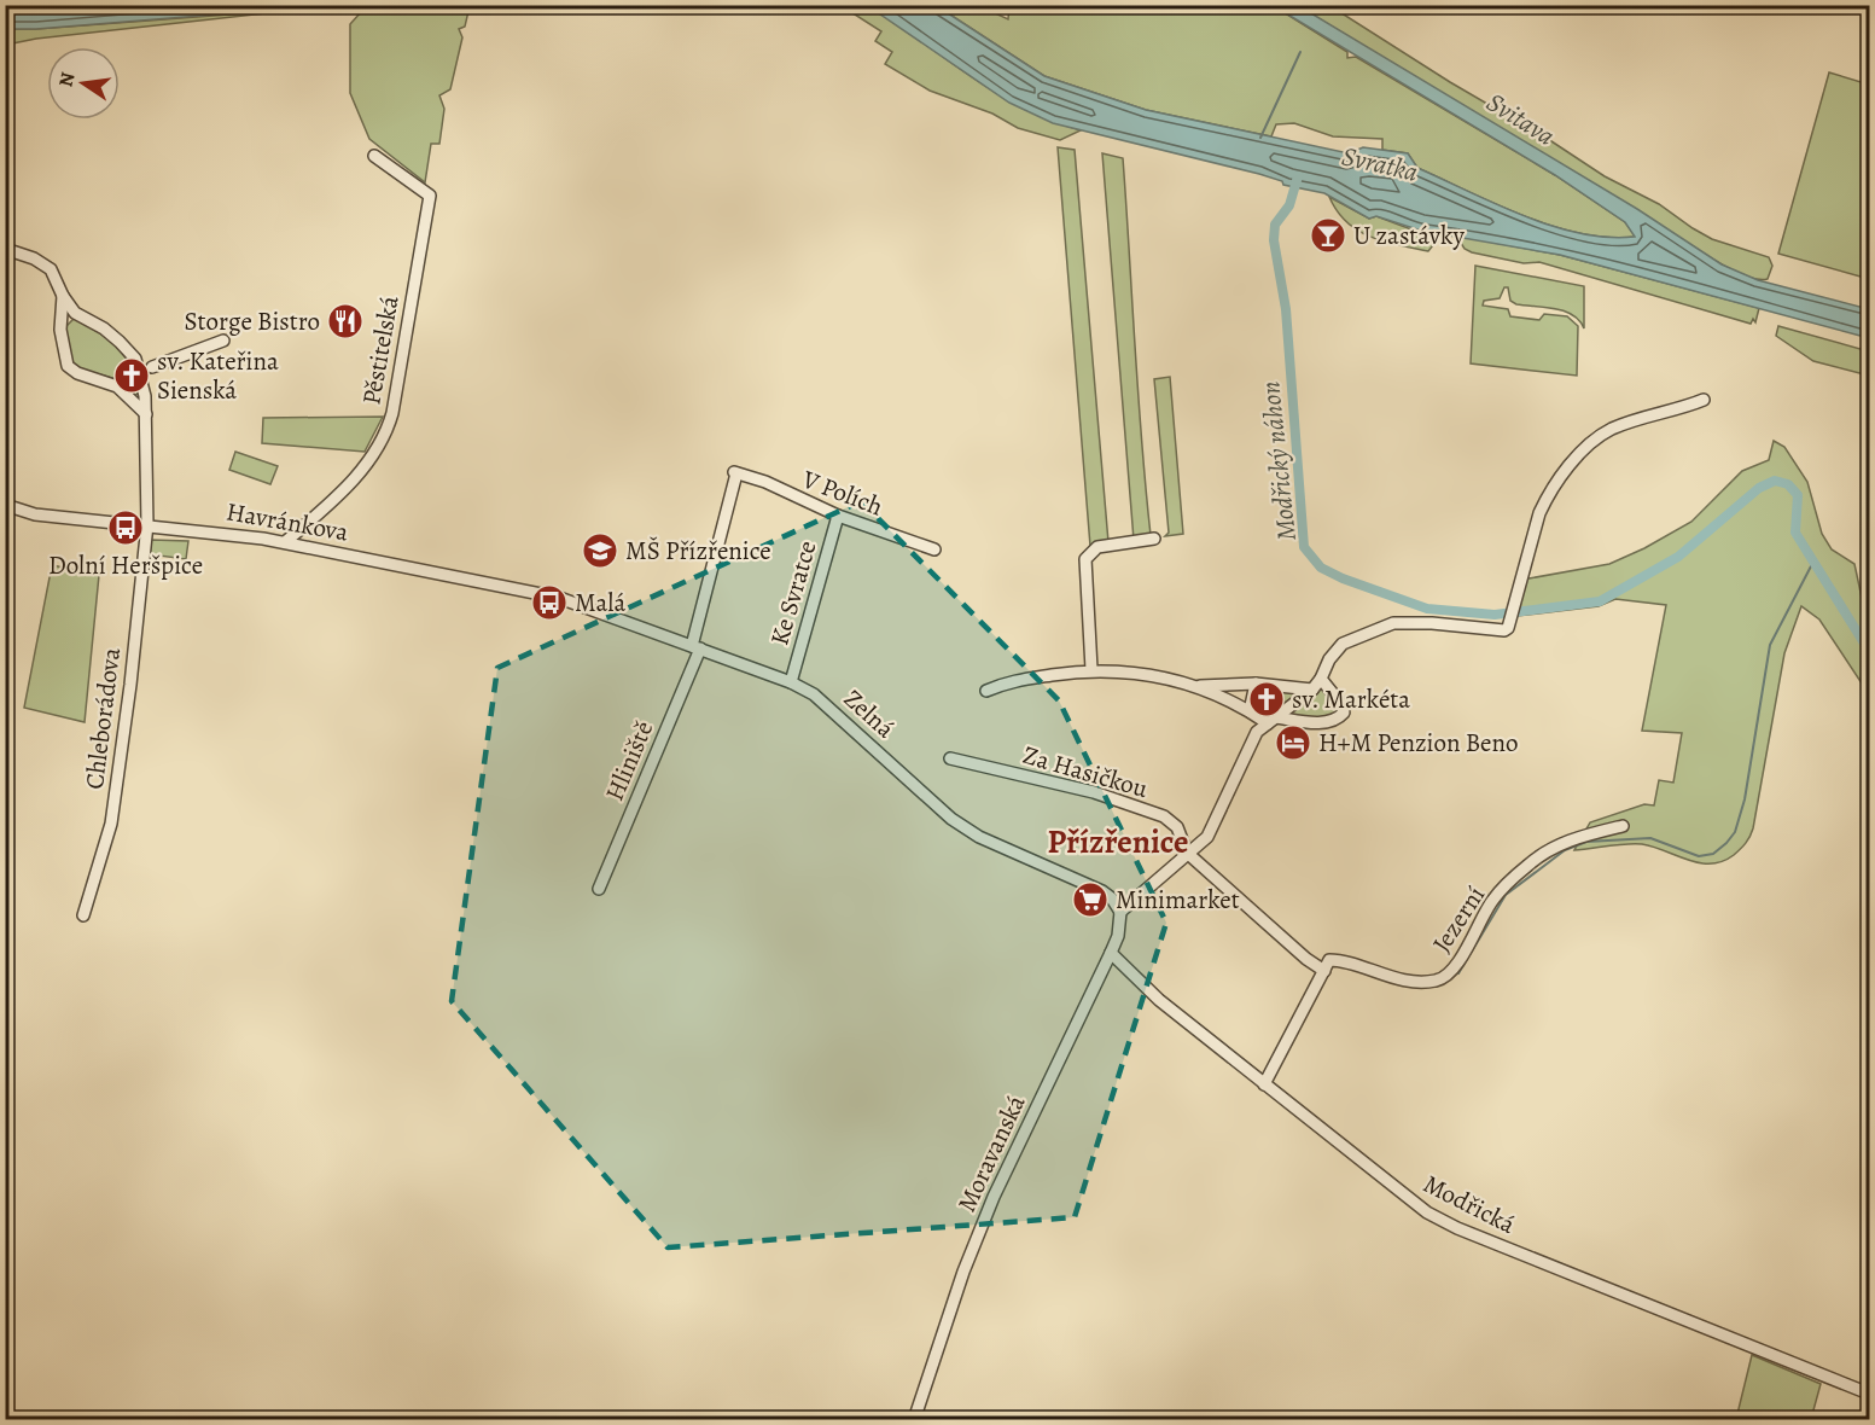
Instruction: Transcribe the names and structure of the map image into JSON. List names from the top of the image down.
{
  "streets": {
    "street": [
      "Pěstitelská",
      "V Polích",
      "Havránkova",
      "Ke Svratce",
      "Zelná",
      "Chleborádova",
      "Hliniště",
      "Za Hasičkou",
      "Jezerní",
      "Moravanská",
      "Modřická"
    ]
  },
  "crossings": [
    ["Pěstitelská", "Havránkova"],
    ["V Polích", "Ke Svratce"],
    ["V Polích", "Zelná"],
    ["V Polích", "Hliniště"],
    ["Havránkova", "Zelná"],
    ["Havránkova", "Chleborádova"],
    ["Ke Svratce", "Zelná"],
    ["Zelná", "Hliniště"],
    ["Zelná", "Moravanská"],
    ["Moravanská", "Modřická"]
  ],
  "districts": ["Přízřenice"],
  "water": ["Svitava", "Svratka", "Modřický náhon"],
  "places": {
    "bar": ["U zastávky"],
    "restaurant": ["Storge Bistro"],
    "church": ["sv. Kateřina Sienská", "sv. Markéta"],
    "bus stop": ["Dolní Heršpice", "Malá"],
    "school or university": ["MŠ Přízřenice"],
    "hotel": ["H+M Penzion Beno"],
    "supermarket": ["Minimarket"]
  },
  "north": "left"
}
